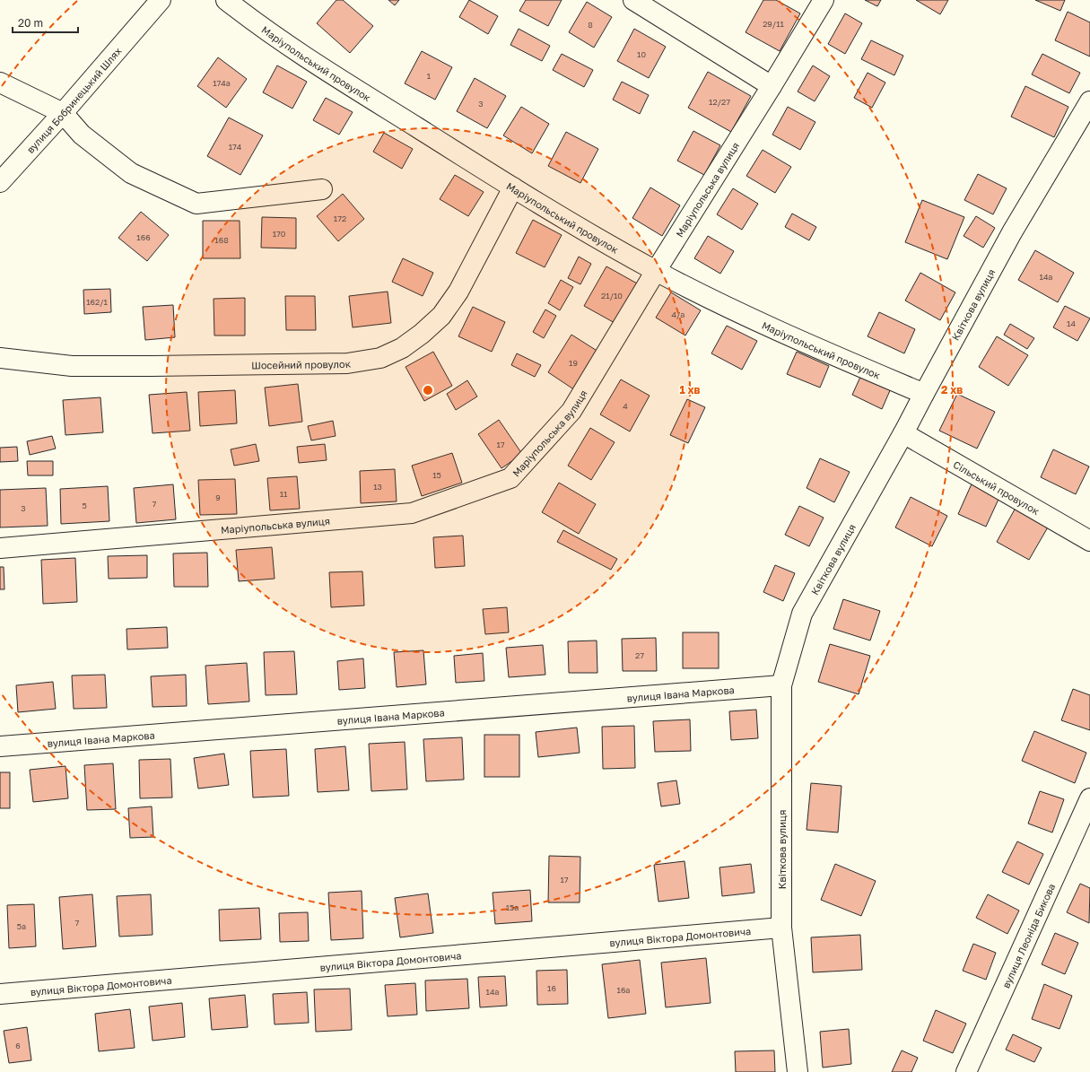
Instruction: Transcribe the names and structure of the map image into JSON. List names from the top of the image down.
{
  "streets": {
    "street": [
      "Маріупольський провулок",
      "вулиця Бобринецький Шлях",
      "Маріупольська вулиця",
      "Квіткова вулиця",
      "Шосейний провулок",
      "Сільський провулок",
      "вулиця Івана Маркова",
      "вулиця Леоніда Бикова",
      "вулиця Віктора Домонтовича"
    ]
  },
  "crossings": [
    ["Маріупольський провулок", "Маріупольська вулиця"],
    ["Маріупольський провулок", "Квіткова вулиця"],
    ["Маріупольський провулок", "Шосейний провулок"],
    ["Квіткова вулиця", "Сільський провулок"],
    ["Квіткова вулиця", "вулиця Івана Маркова"],
    ["Квіткова вулиця", "вулиця Віктора Домонтовича"]
  ],
  "house_numbers": [
    "29/11",
    "8",
    "10",
    "1",
    "174а",
    "12/27",
    "3",
    "174",
    "172",
    "170",
    "166",
    "168",
    "14а",
    "21/10",
    "162/1",
    "4/а",
    "14",
    "19",
    "4",
    "17",
    "15",
    "13",
    "11",
    "9",
    "7",
    "5",
    "3",
    "27",
    "17",
    "15а",
    "7",
    "5а",
    "16",
    "16а",
    "14а",
    "6"
  ],
  "scale_bar": "20 m",
  "rings": ["1 хв", "2 хв"]
}
